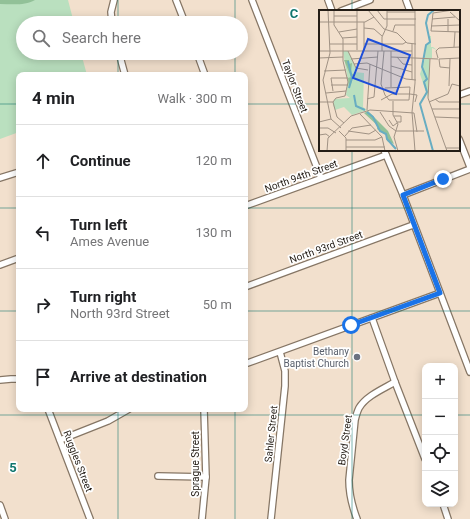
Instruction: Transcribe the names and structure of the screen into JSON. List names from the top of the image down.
{
  "streets": {
    "street": [
      "Taylor Street",
      "North 94th Street",
      "North 93rd Street",
      "Sahler Street",
      "Boyd Street",
      "Ruggles Street",
      "Sprague Street"
    ]
  },
  "crossings": [
    ["Taylor Street", "North 94th Street"]
  ],
  "places": ["Bethany Baptist Church"],
  "page": {
    "search": "Search here",
    "heading": ["4 min", "Walk · 300 m"],
    "list": [
      ["Continue", "120 m"],
      ["Turn left", "Ames Avenue", "130 m"],
      ["Turn right", "North 93rd Street", "50 m"],
      "Arrive at destination"
    ],
    "map_buttons": ["+", "−"]
  },
  "grid": {
    "columns": ["C"],
    "rows": ["5"]
  }
}
